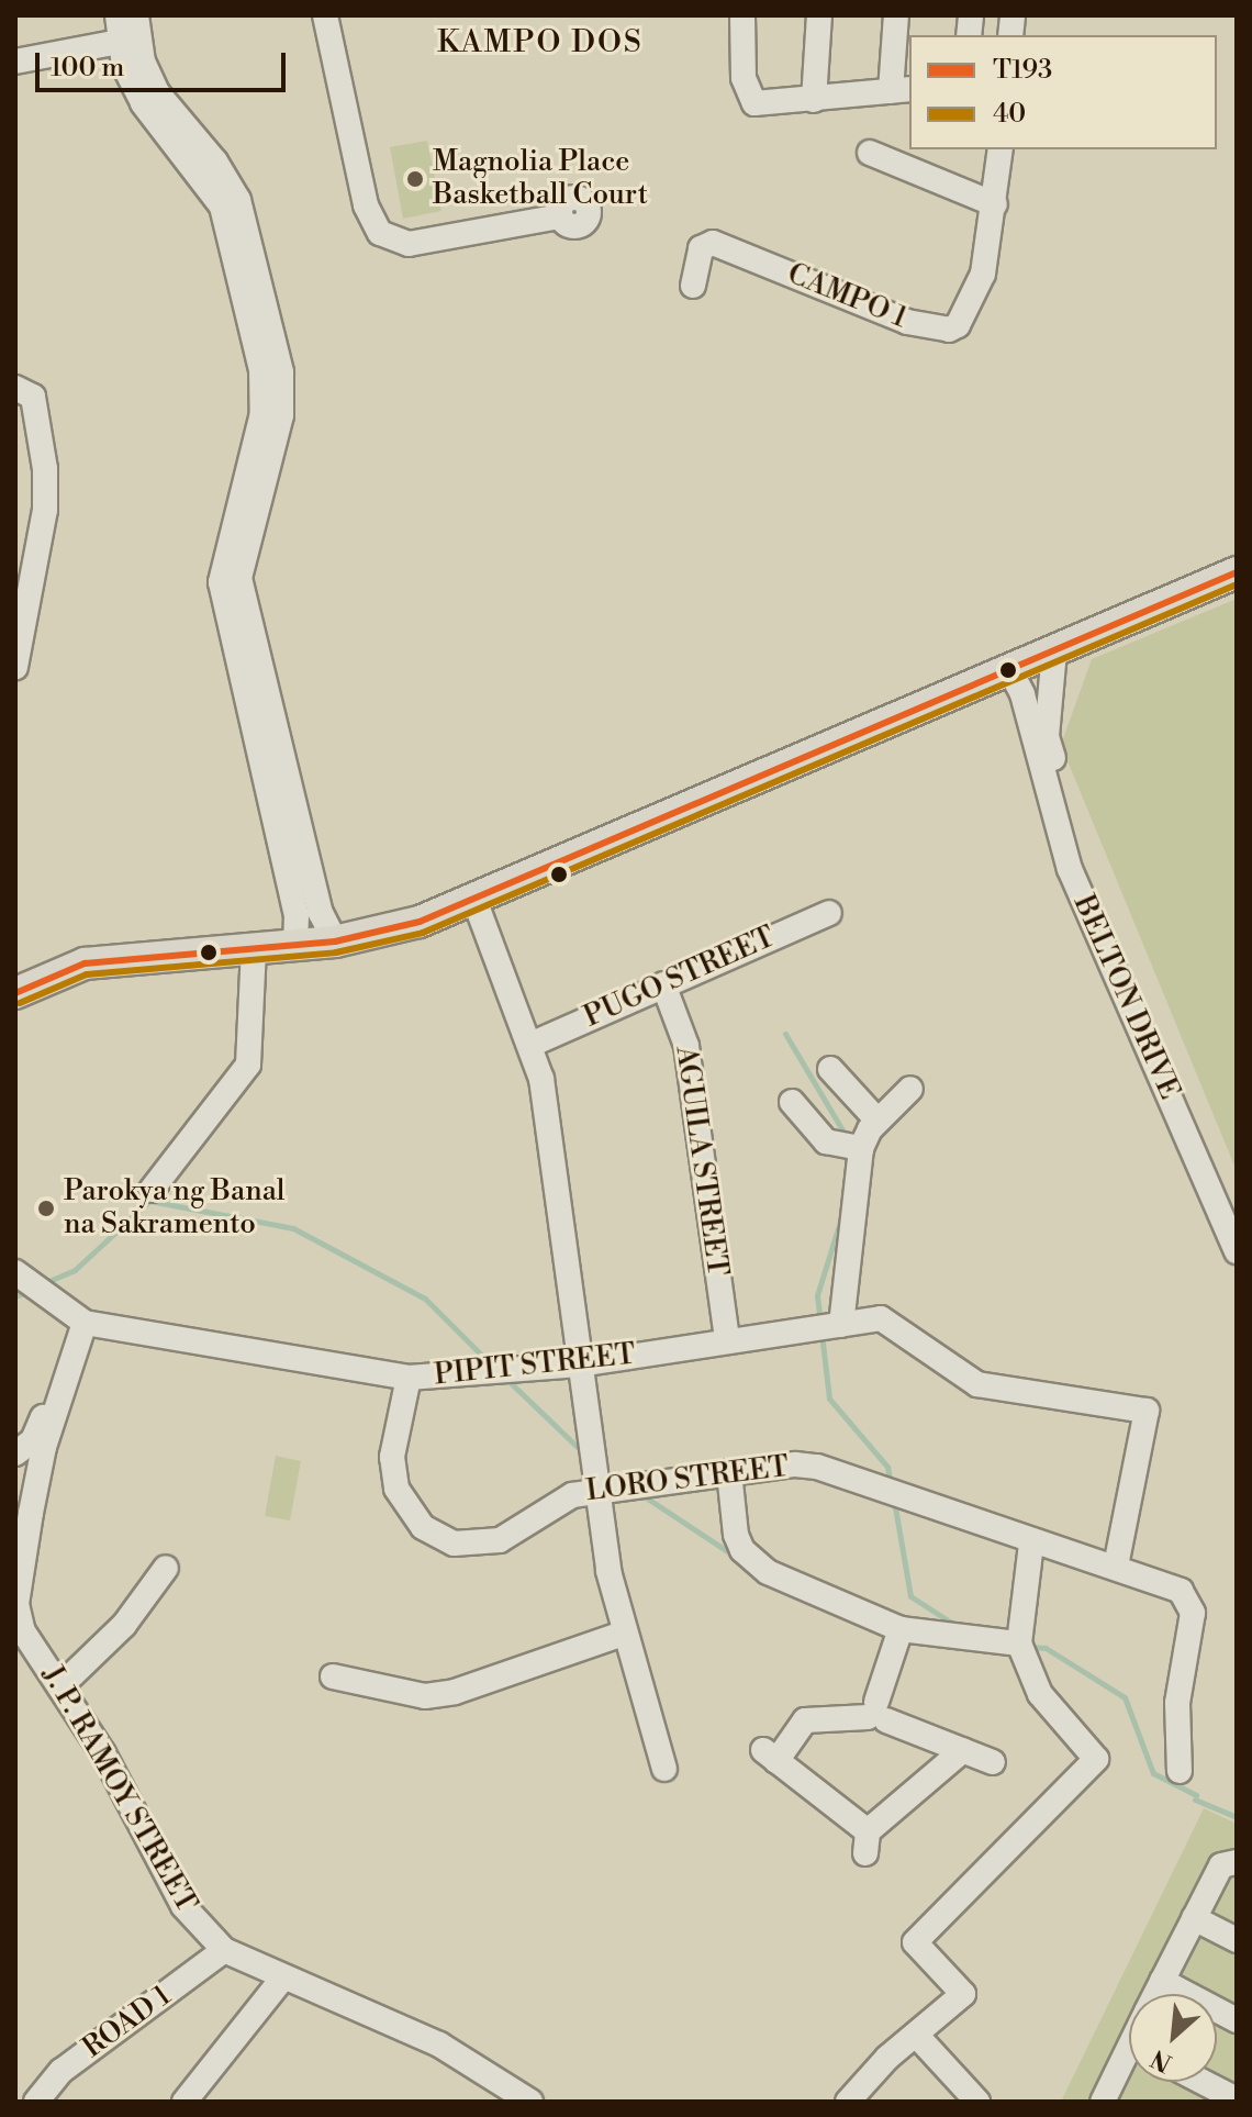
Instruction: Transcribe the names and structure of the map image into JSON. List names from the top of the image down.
{
  "streets": {
    "street": [
      "CAMPO 1",
      "PUGO STREET",
      "BELTON DRIVE",
      "AGUILA STREET",
      "PIPIT STREET",
      "LORO STREET",
      "J. P. RAMOY STREET",
      "ROAD 1"
    ]
  },
  "crossings": [
    ["PUGO STREET", "AGUILA STREET"],
    ["AGUILA STREET", "PIPIT STREET"],
    ["PIPIT STREET", "LORO STREET"],
    ["PIPIT STREET", "J. P. RAMOY STREET"],
    ["J. P. RAMOY STREET", "ROAD 1"]
  ],
  "districts": ["KAMPO DOS"],
  "places": ["Magnolia Place Basketball Court", "Parokya ng Banal na Sakramento"],
  "lines": ["transit line T193", "transit line 40"],
  "legend": ["T193", "40"],
  "scale_bar": "100 m",
  "north": "bottom left"
}
